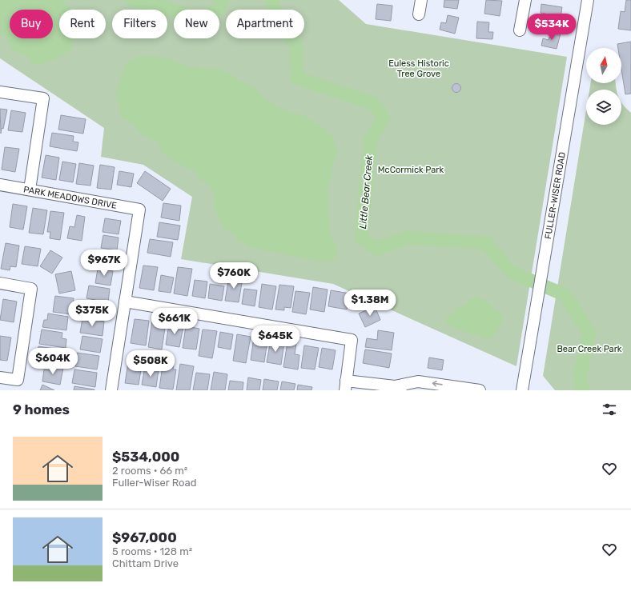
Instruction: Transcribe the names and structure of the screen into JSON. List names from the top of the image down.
{
  "streets": {
    "street": ["FULLER-WISER ROAD", "PARK MEADOWS DRIVE"]
  },
  "water": ["Little Bear Creek"],
  "parks": ["Euless Historic Tree Grove", "McCormick Park", "Bear Creek Park"],
  "north": "top",
  "page": {
    "chip": [
      "Buy",
      "Rent",
      "Filters",
      "New",
      "Apartment"
    ],
    "price": [
      "$534K",
      "$967K",
      "$760K",
      "$1.38M",
      "$375K",
      "$661K",
      "$645K",
      "$604K",
      "$508K"
    ],
    "heading": "9 homes",
    "list": [
      {
        "name": "$534,000",
        "note": "2 rooms · 66 m² · Fuller-Wiser Road"
      },
      {
        "name": "$967,000",
        "note": "5 rooms · 128 m² · Chittam Drive"
      }
    ]
  }
}
